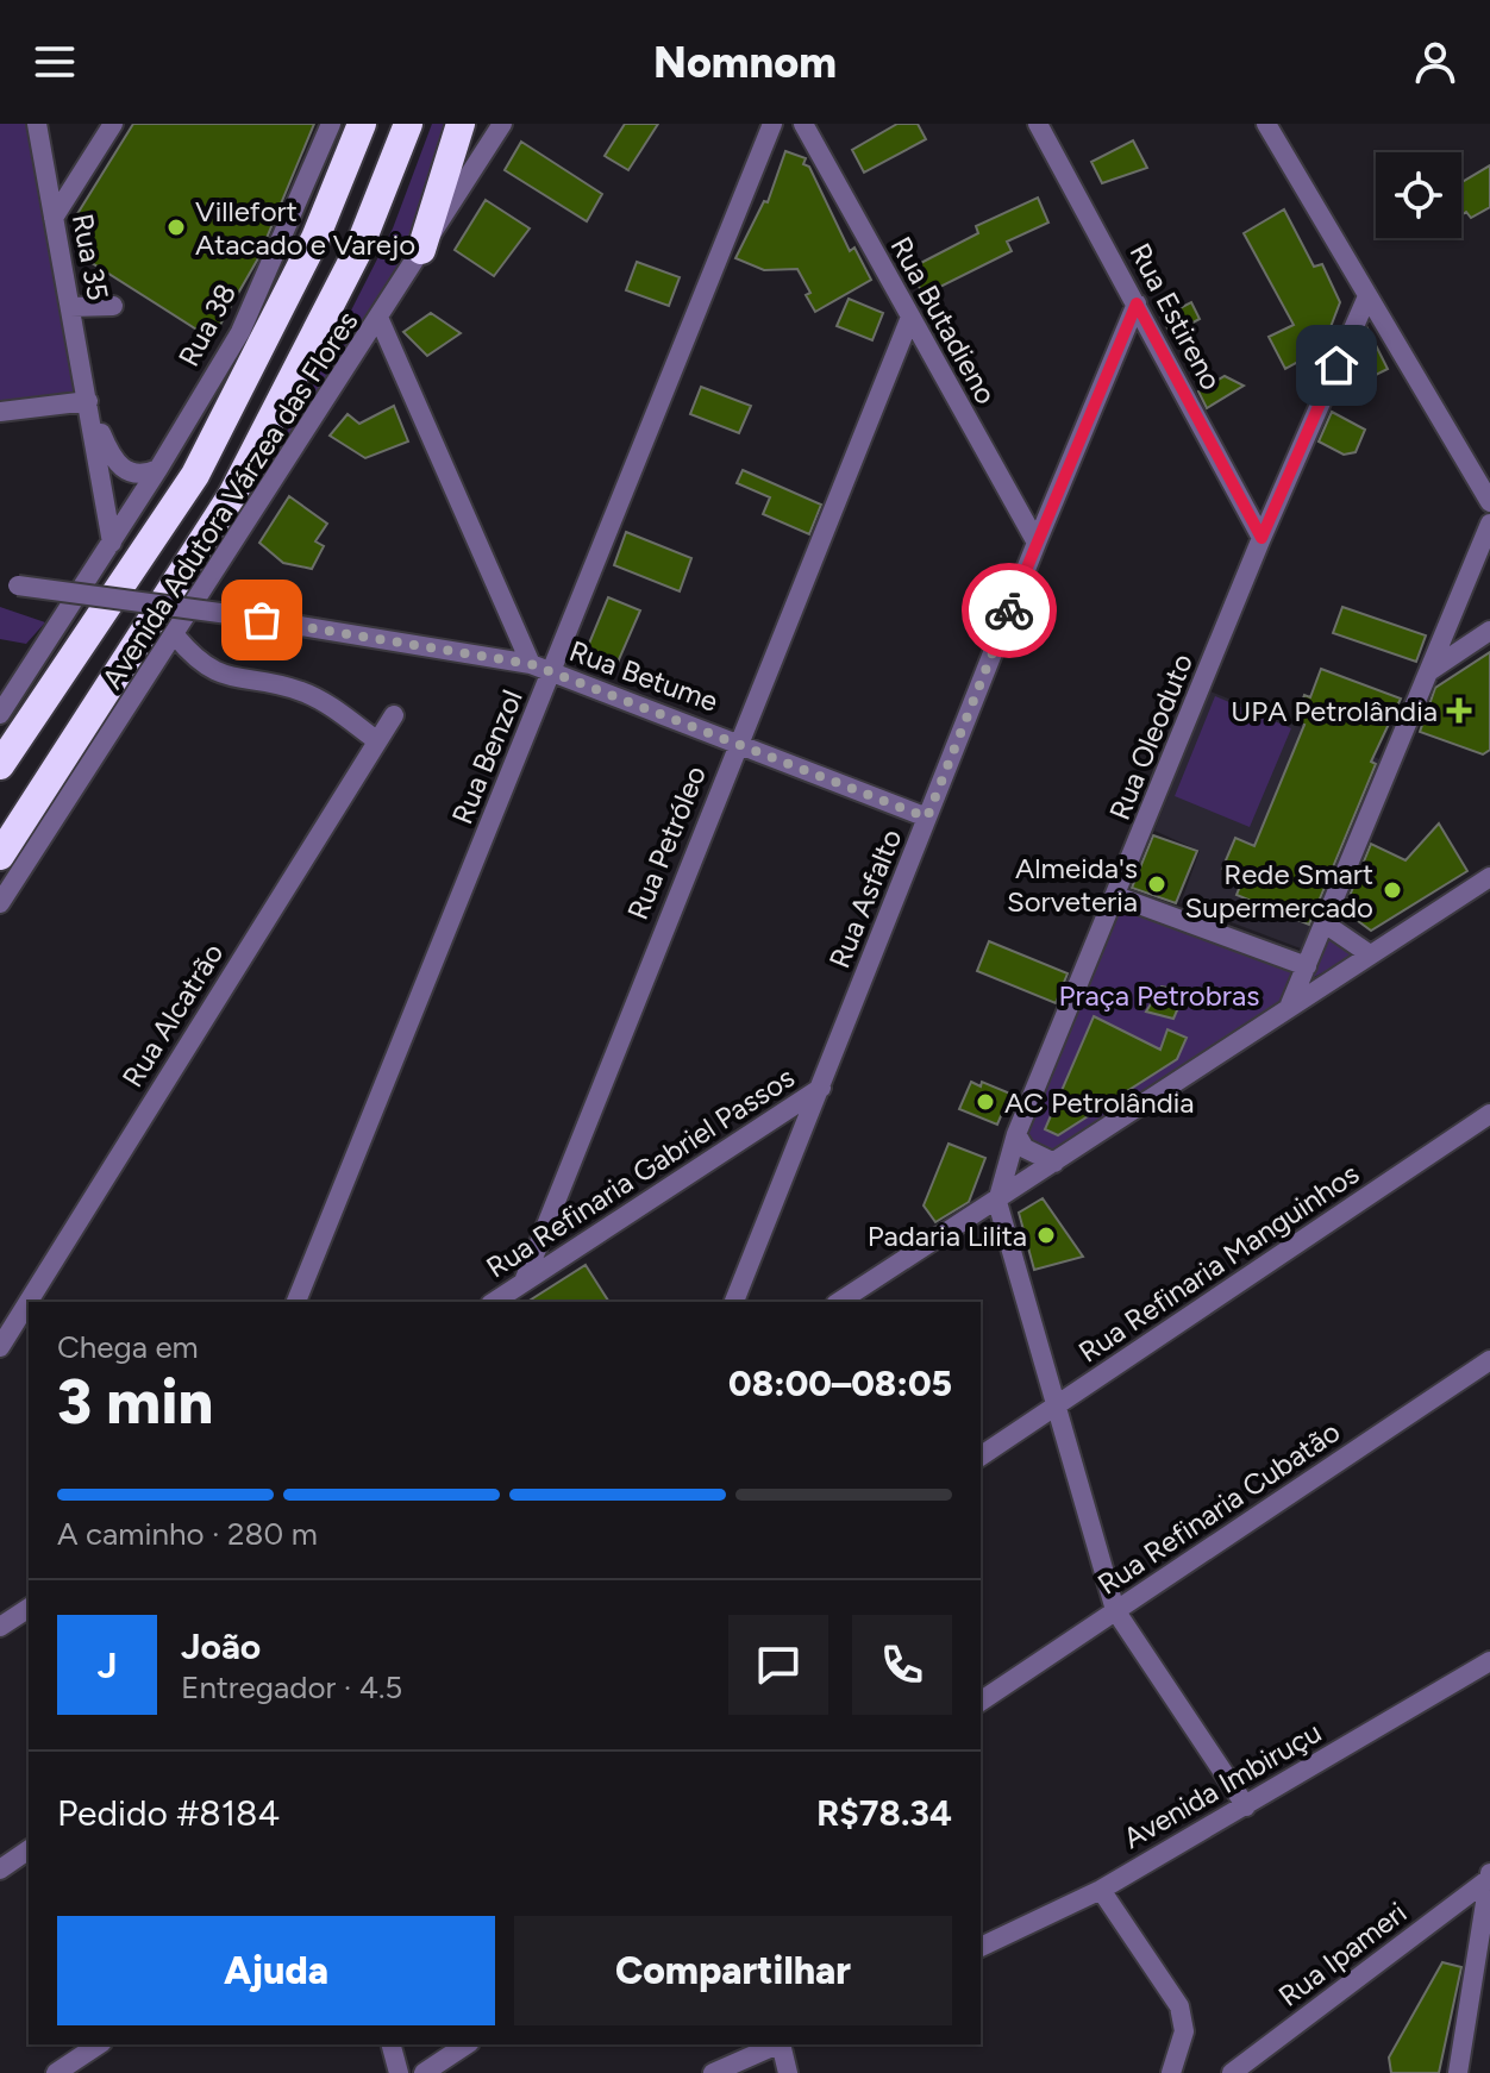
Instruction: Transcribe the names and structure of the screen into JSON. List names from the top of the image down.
{
  "streets": {
    "street": [
      "Rua 35",
      "Rua Estireno",
      "Rua Butadieno",
      "Rua 38",
      "Avenida Adutora Várzea das Flores",
      "Rua Betume",
      "Rua Oleoduto",
      "Rua Benzol",
      "Rua Petróleo",
      "Rua Asfalto",
      "Rua Alcatrão",
      "Rua Refinaria Gabriel Passos",
      "Rua Refinaria Manguinhos",
      "Rua Refinaria Cubatão",
      "Avenida Imbiruçu",
      "Rua Ipameri"
    ]
  },
  "crossings": [
    ["Rua 35", "Rua 38"],
    ["Rua Estireno", "Rua Oleoduto"],
    ["Rua Estireno", "Rua Asfalto"],
    ["Rua Butadieno", "Rua Petróleo"],
    ["Rua Butadieno", "Rua Asfalto"],
    ["Avenida Adutora Várzea das Flores", "Rua Betume"],
    ["Rua Betume", "Rua Benzol"],
    ["Rua Betume", "Rua Petróleo"],
    ["Rua Betume", "Rua Asfalto"],
    ["Rua Petróleo", "Rua Refinaria Gabriel Passos"],
    ["Rua Asfalto", "Rua Refinaria Gabriel Passos"]
  ],
  "parks": ["Praça Petrobras"],
  "places": {
    "other": [
      "Villefort Atacado e Varejo",
      "Almeida's Sorveteria",
      "Rede Smart Supermercado",
      "AC Petrolândia",
      "Padaria Lilita"
    ],
    "health": ["UPA Petrolândia"]
  },
  "page": {
    "header": "Nomnom",
    "heading": ["3 min", "Chega em", "08:00–08:05"],
    "panel": [
      "João",
      "Entregador · 4.5",
      "Pedido #8184",
      "R$78.34"
    ],
    "bar": "A caminho · 280 m",
    "round": "J",
    "buttons": ["Ajuda", "Compartilhar"]
  }
}
